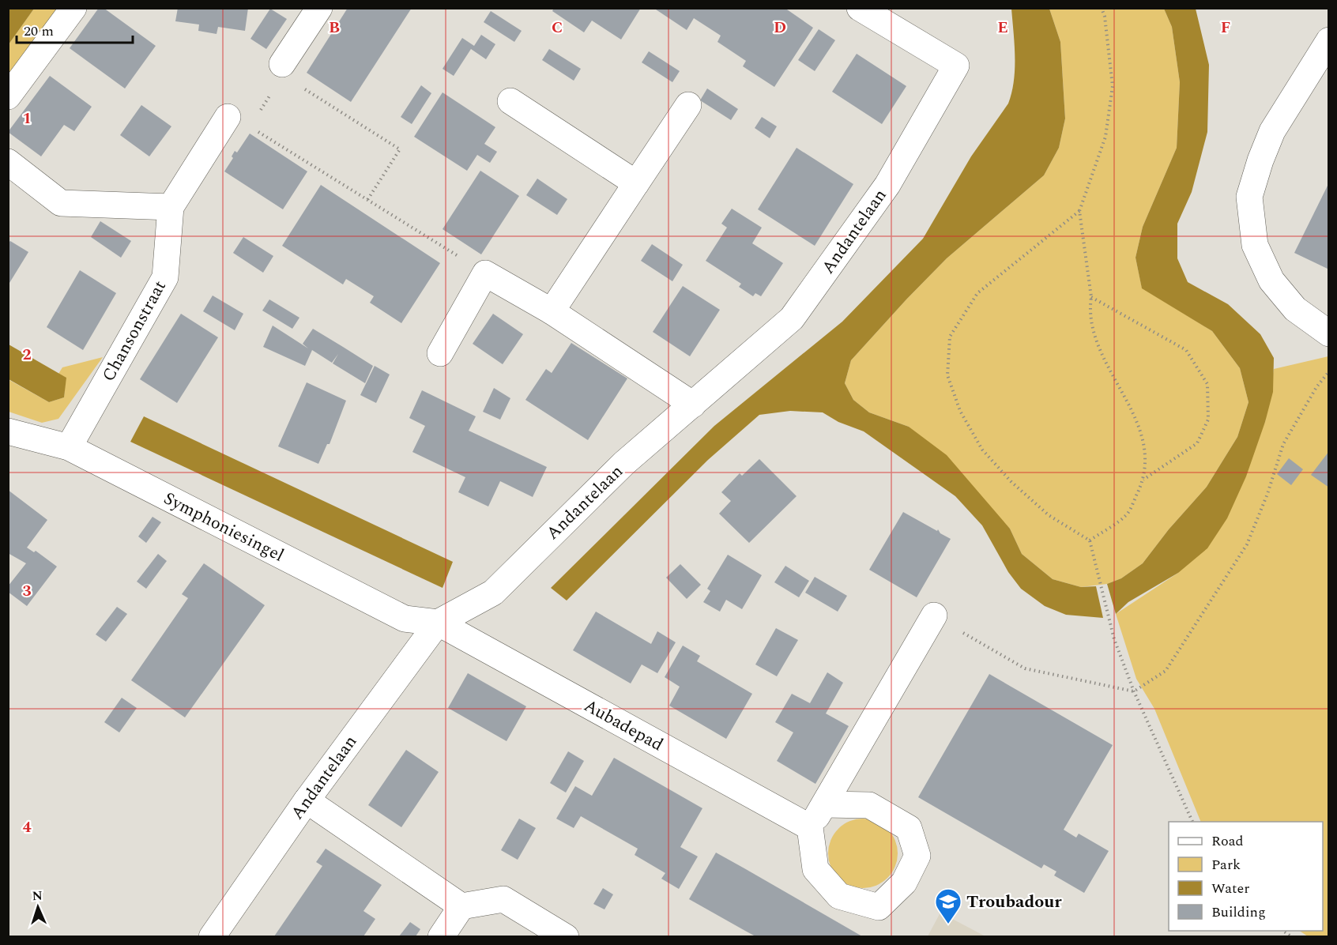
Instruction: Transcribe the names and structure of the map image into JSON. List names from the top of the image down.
{
  "streets": {
    "street": [
      "Andantelaan",
      "Chansonstraat",
      "Symphoniesingel",
      "Aubadepad"
    ]
  },
  "crossings": [
    ["Andantelaan", "Symphoniesingel"],
    ["Andantelaan", "Aubadepad"],
    ["Chansonstraat", "Symphoniesingel"],
    ["Symphoniesingel", "Aubadepad"]
  ],
  "places": {
    "school or university": ["Troubadour"]
  },
  "legend": [
    "Road",
    "Park",
    "Water",
    "Building"
  ],
  "scale_bar": "20 m",
  "north": "top",
  "grid": {
    "columns": [
      "B",
      "C",
      "D",
      "E",
      "F"
    ],
    "rows": [
      "1",
      "2",
      "3",
      "4"
    ]
  }
}
